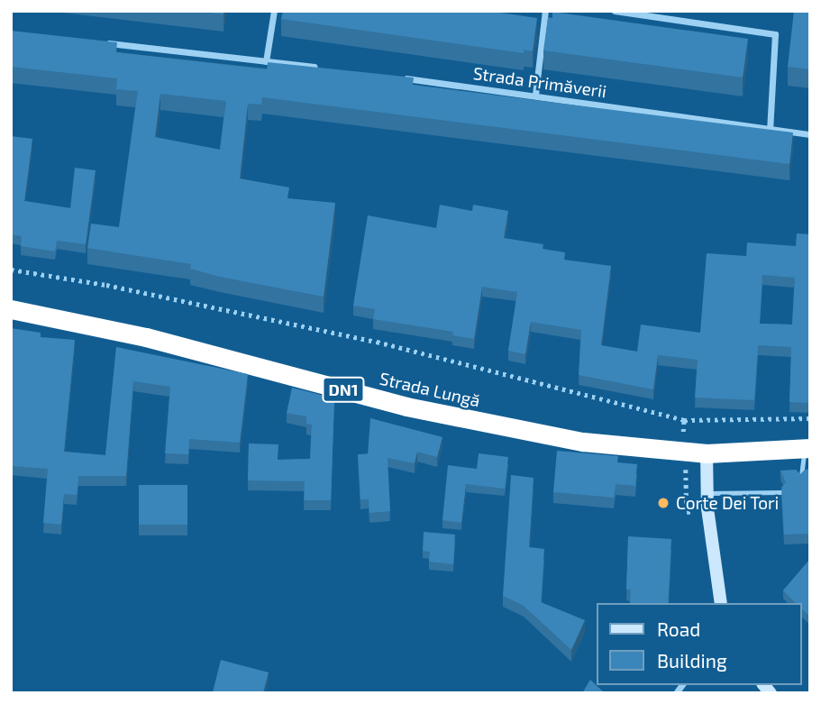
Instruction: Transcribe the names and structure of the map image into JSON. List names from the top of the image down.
{
  "streets": {
    "highway": ["DN1", "Strada Lungă"],
    "street": ["Strada Primăverii"]
  },
  "places": ["Corte Dei Tori"],
  "legend": ["Road", "Building"]
}
